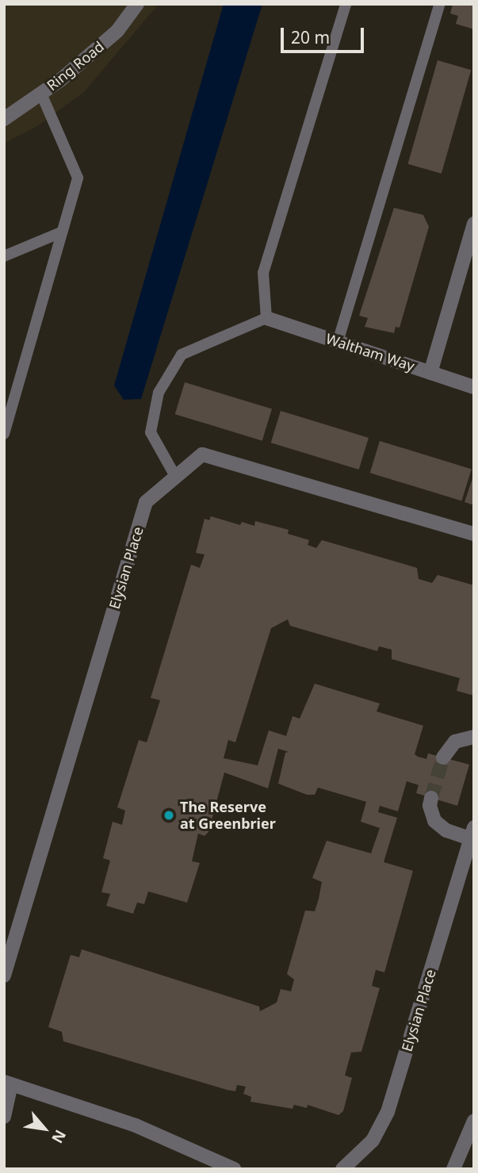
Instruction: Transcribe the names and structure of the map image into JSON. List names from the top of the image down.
{
  "streets": {
    "street": ["Ring Road", "Waltham Way", "Elysian Place"]
  },
  "places": ["The Reserve at Greenbrier"],
  "scale_bar": "20 m",
  "north": "bottom right"
}
